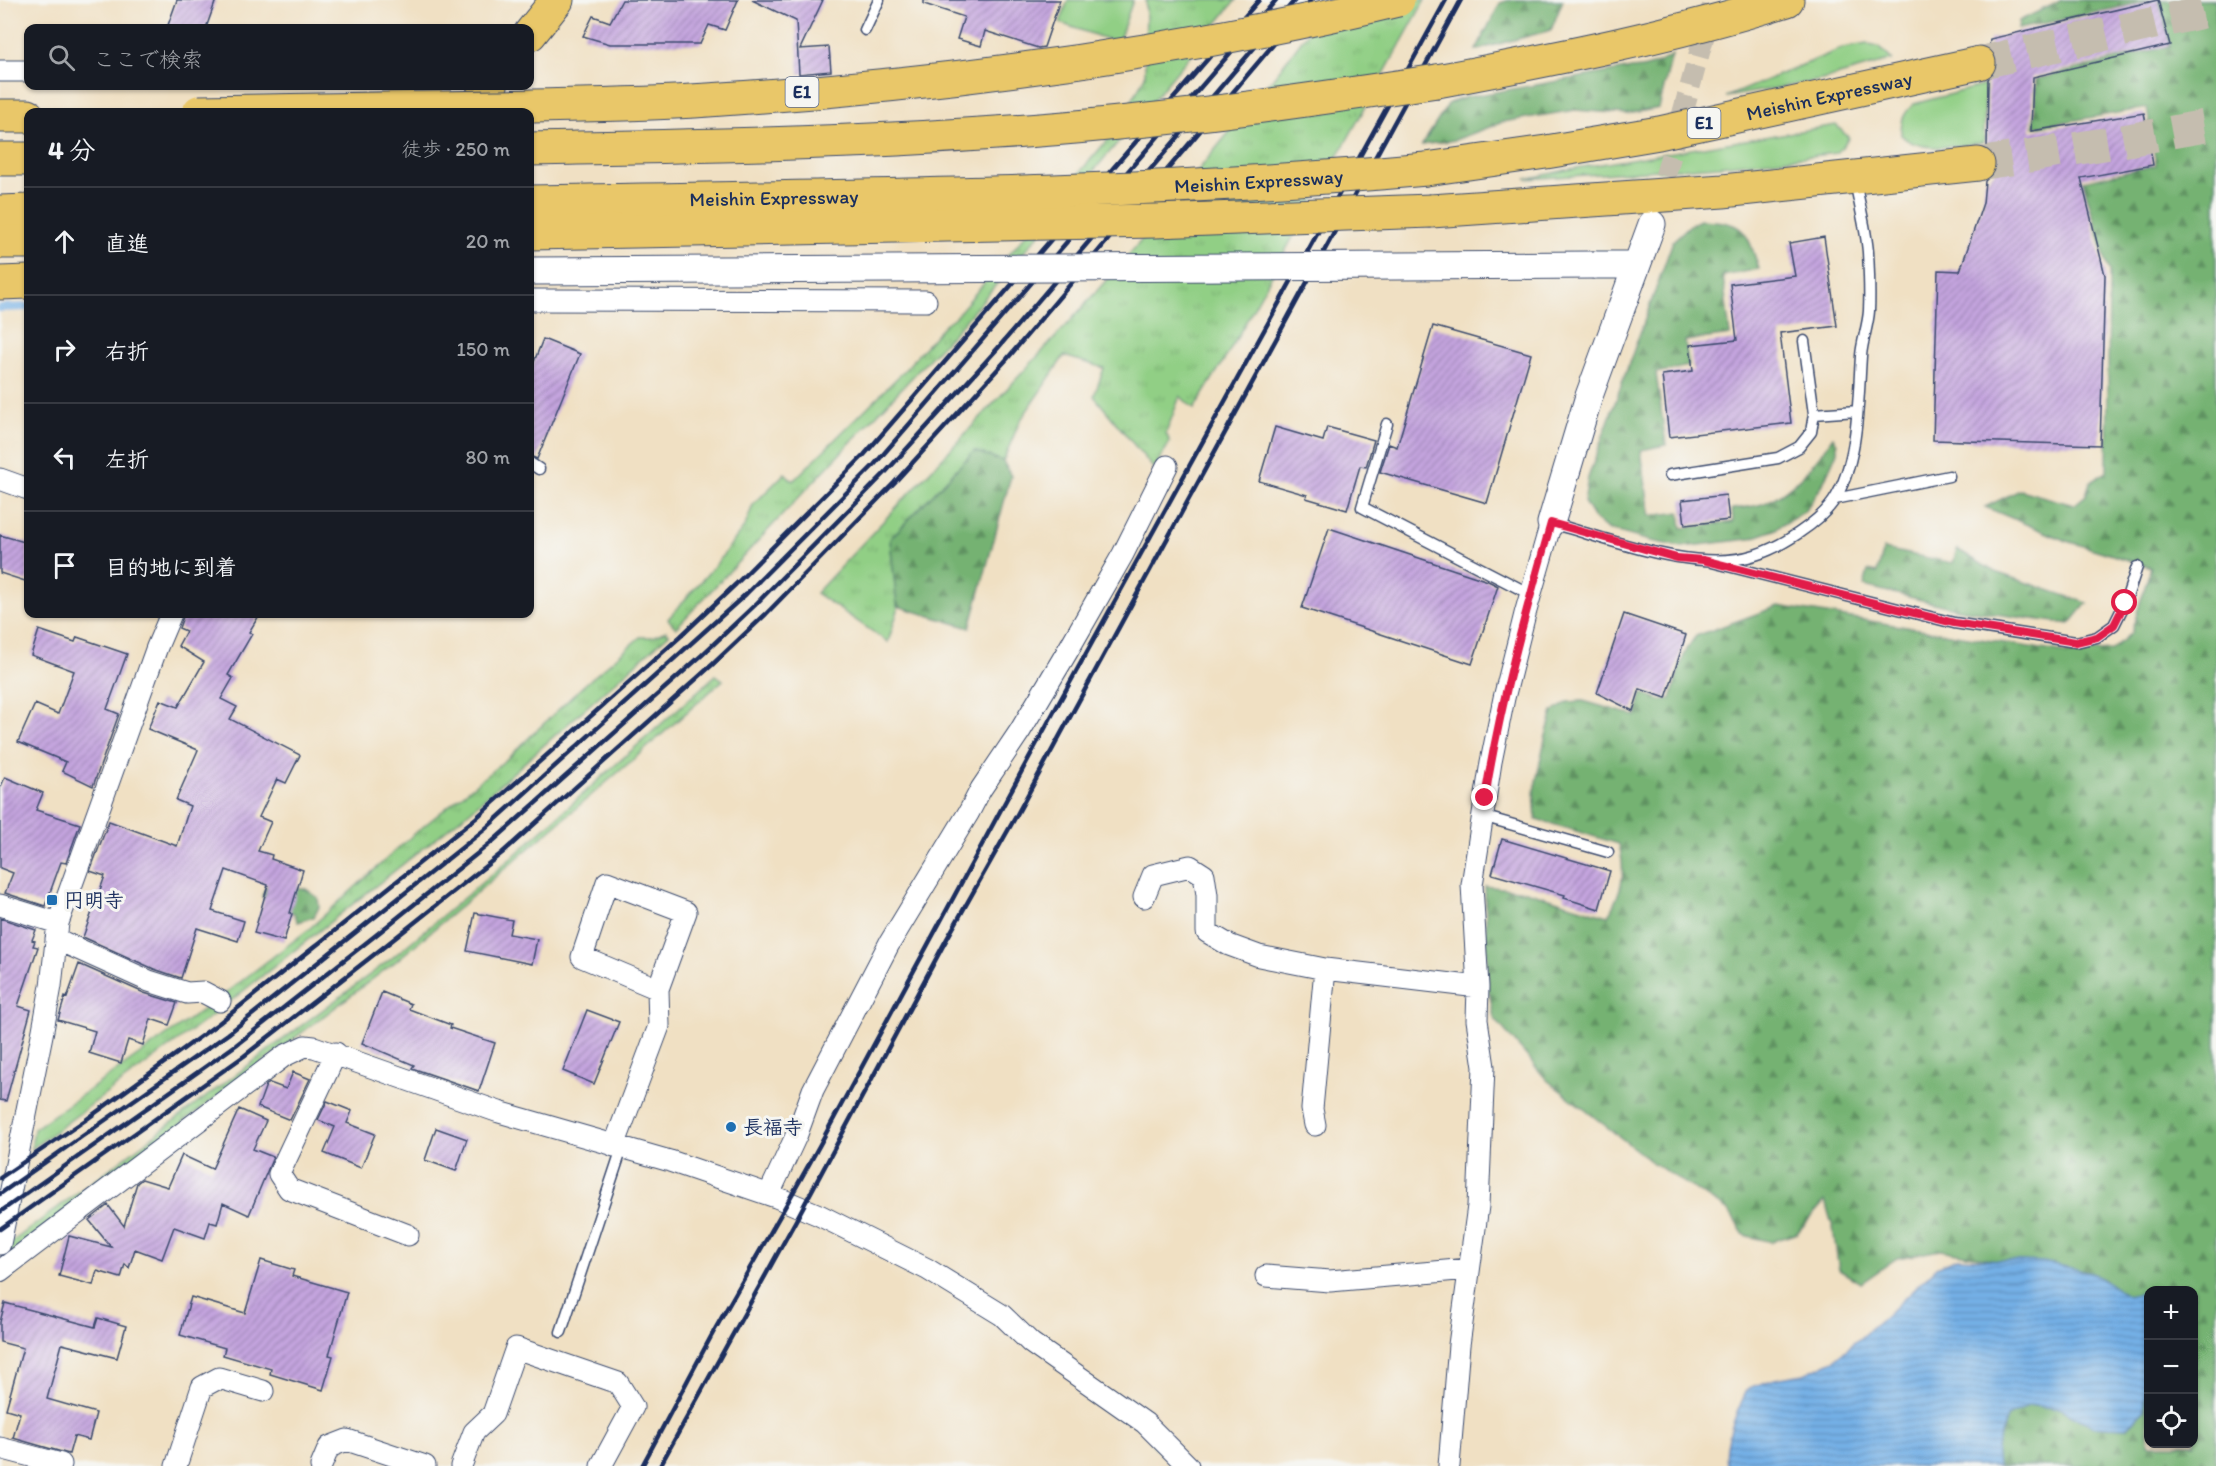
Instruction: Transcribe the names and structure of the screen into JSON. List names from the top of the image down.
{
  "streets": {
    "main road": ["E1", "Meishin Expressway"]
  },
  "places": {
    "transit": ["円明寺"],
    "other": ["長福寺"]
  },
  "page": {
    "search": "ここで検索",
    "heading": ["4 分", "徒歩 · 250 m"],
    "list": [
      ["直進", "20 m"],
      ["右折", "150 m"],
      ["左折", "80 m"],
      "目的地に到着"
    ],
    "map_buttons": ["+", "−"]
  }
}
